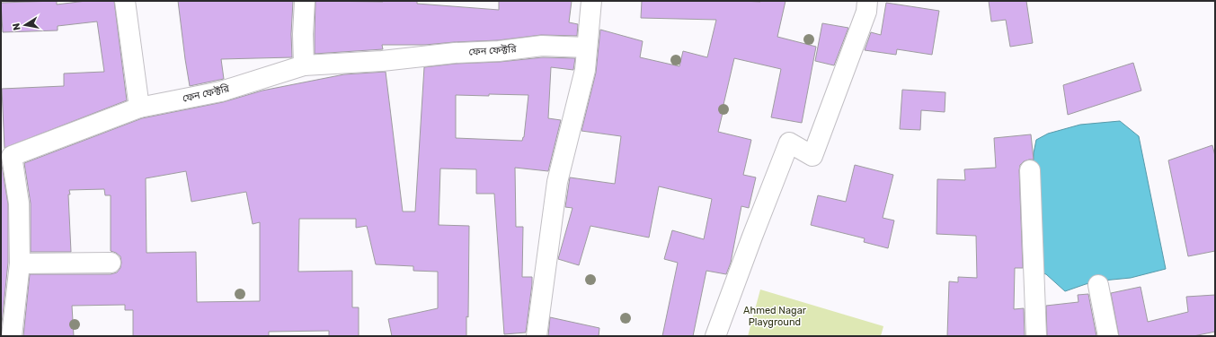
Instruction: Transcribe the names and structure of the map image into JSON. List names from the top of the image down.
{
  "streets": {
    "street": ["ফেন ফেক্টরি"]
  },
  "parks": ["Ahmed Nagar Playground"],
  "north": "left"
}
